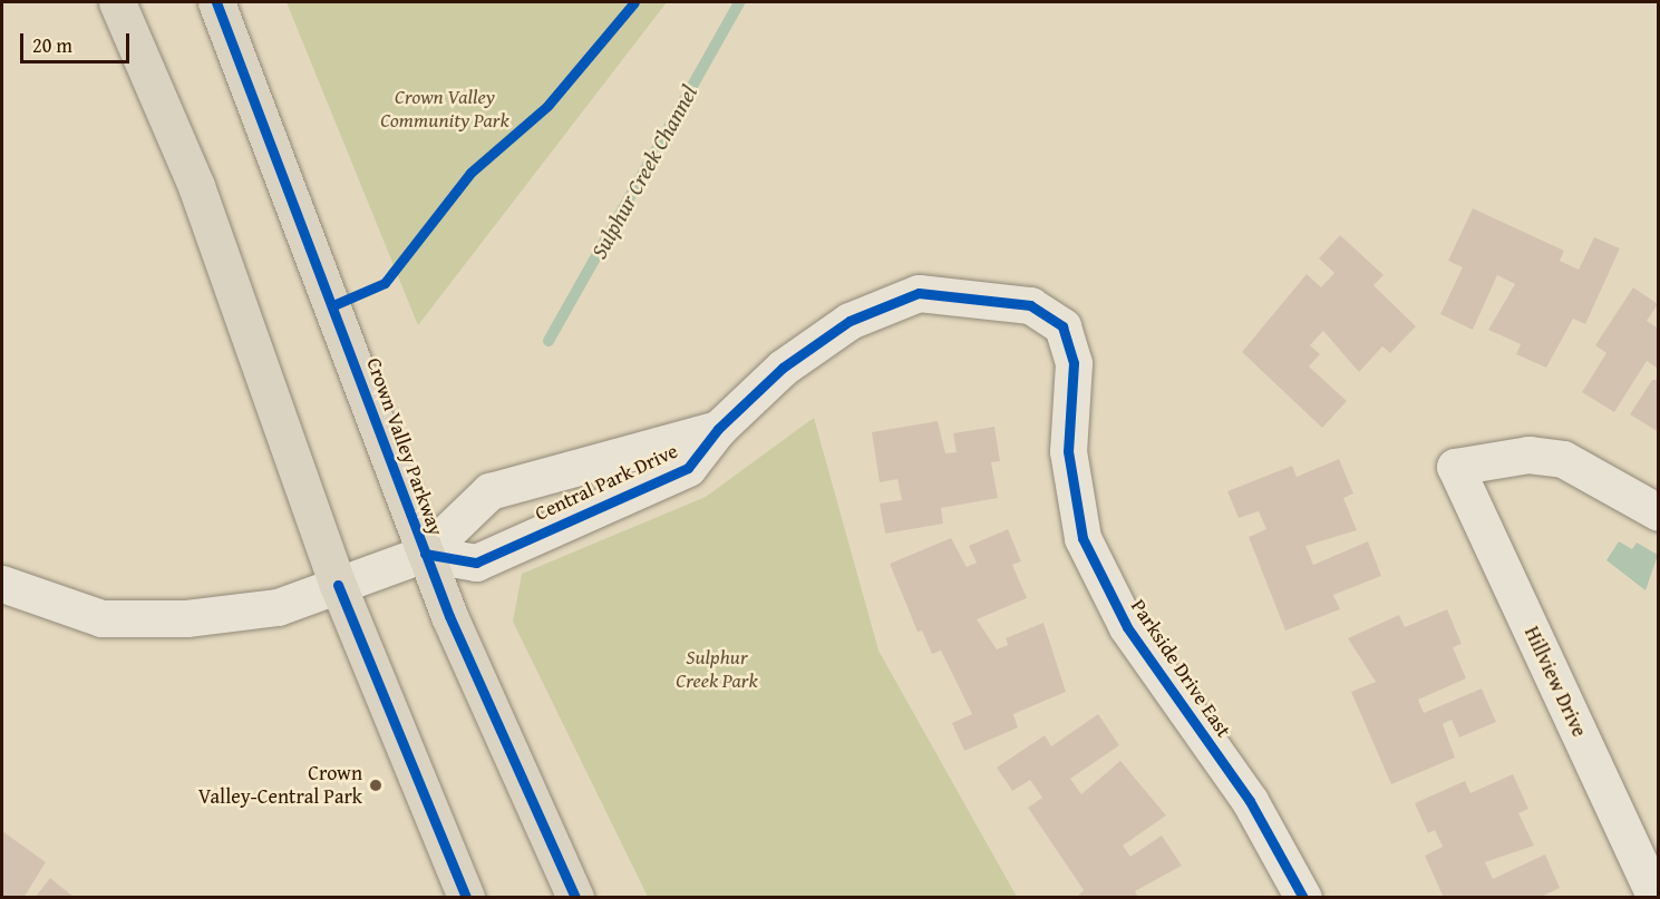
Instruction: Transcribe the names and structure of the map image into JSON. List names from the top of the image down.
{
  "streets": {
    "main road": ["Crown Valley Parkway"],
    "street": ["Central Park Drive", "Parkside Drive East", "Hillview Drive"]
  },
  "crossings": [
    ["Crown Valley Parkway", "Central Park Drive"],
    ["Central Park Drive", "Parkside Drive East"]
  ],
  "water": ["Sulphur Creek Channel"],
  "parks": ["Crown Valley Community Park", "Sulphur Creek Park"],
  "places": ["Crown Valley-Central Park"],
  "scale_bar": "20 m"
}
